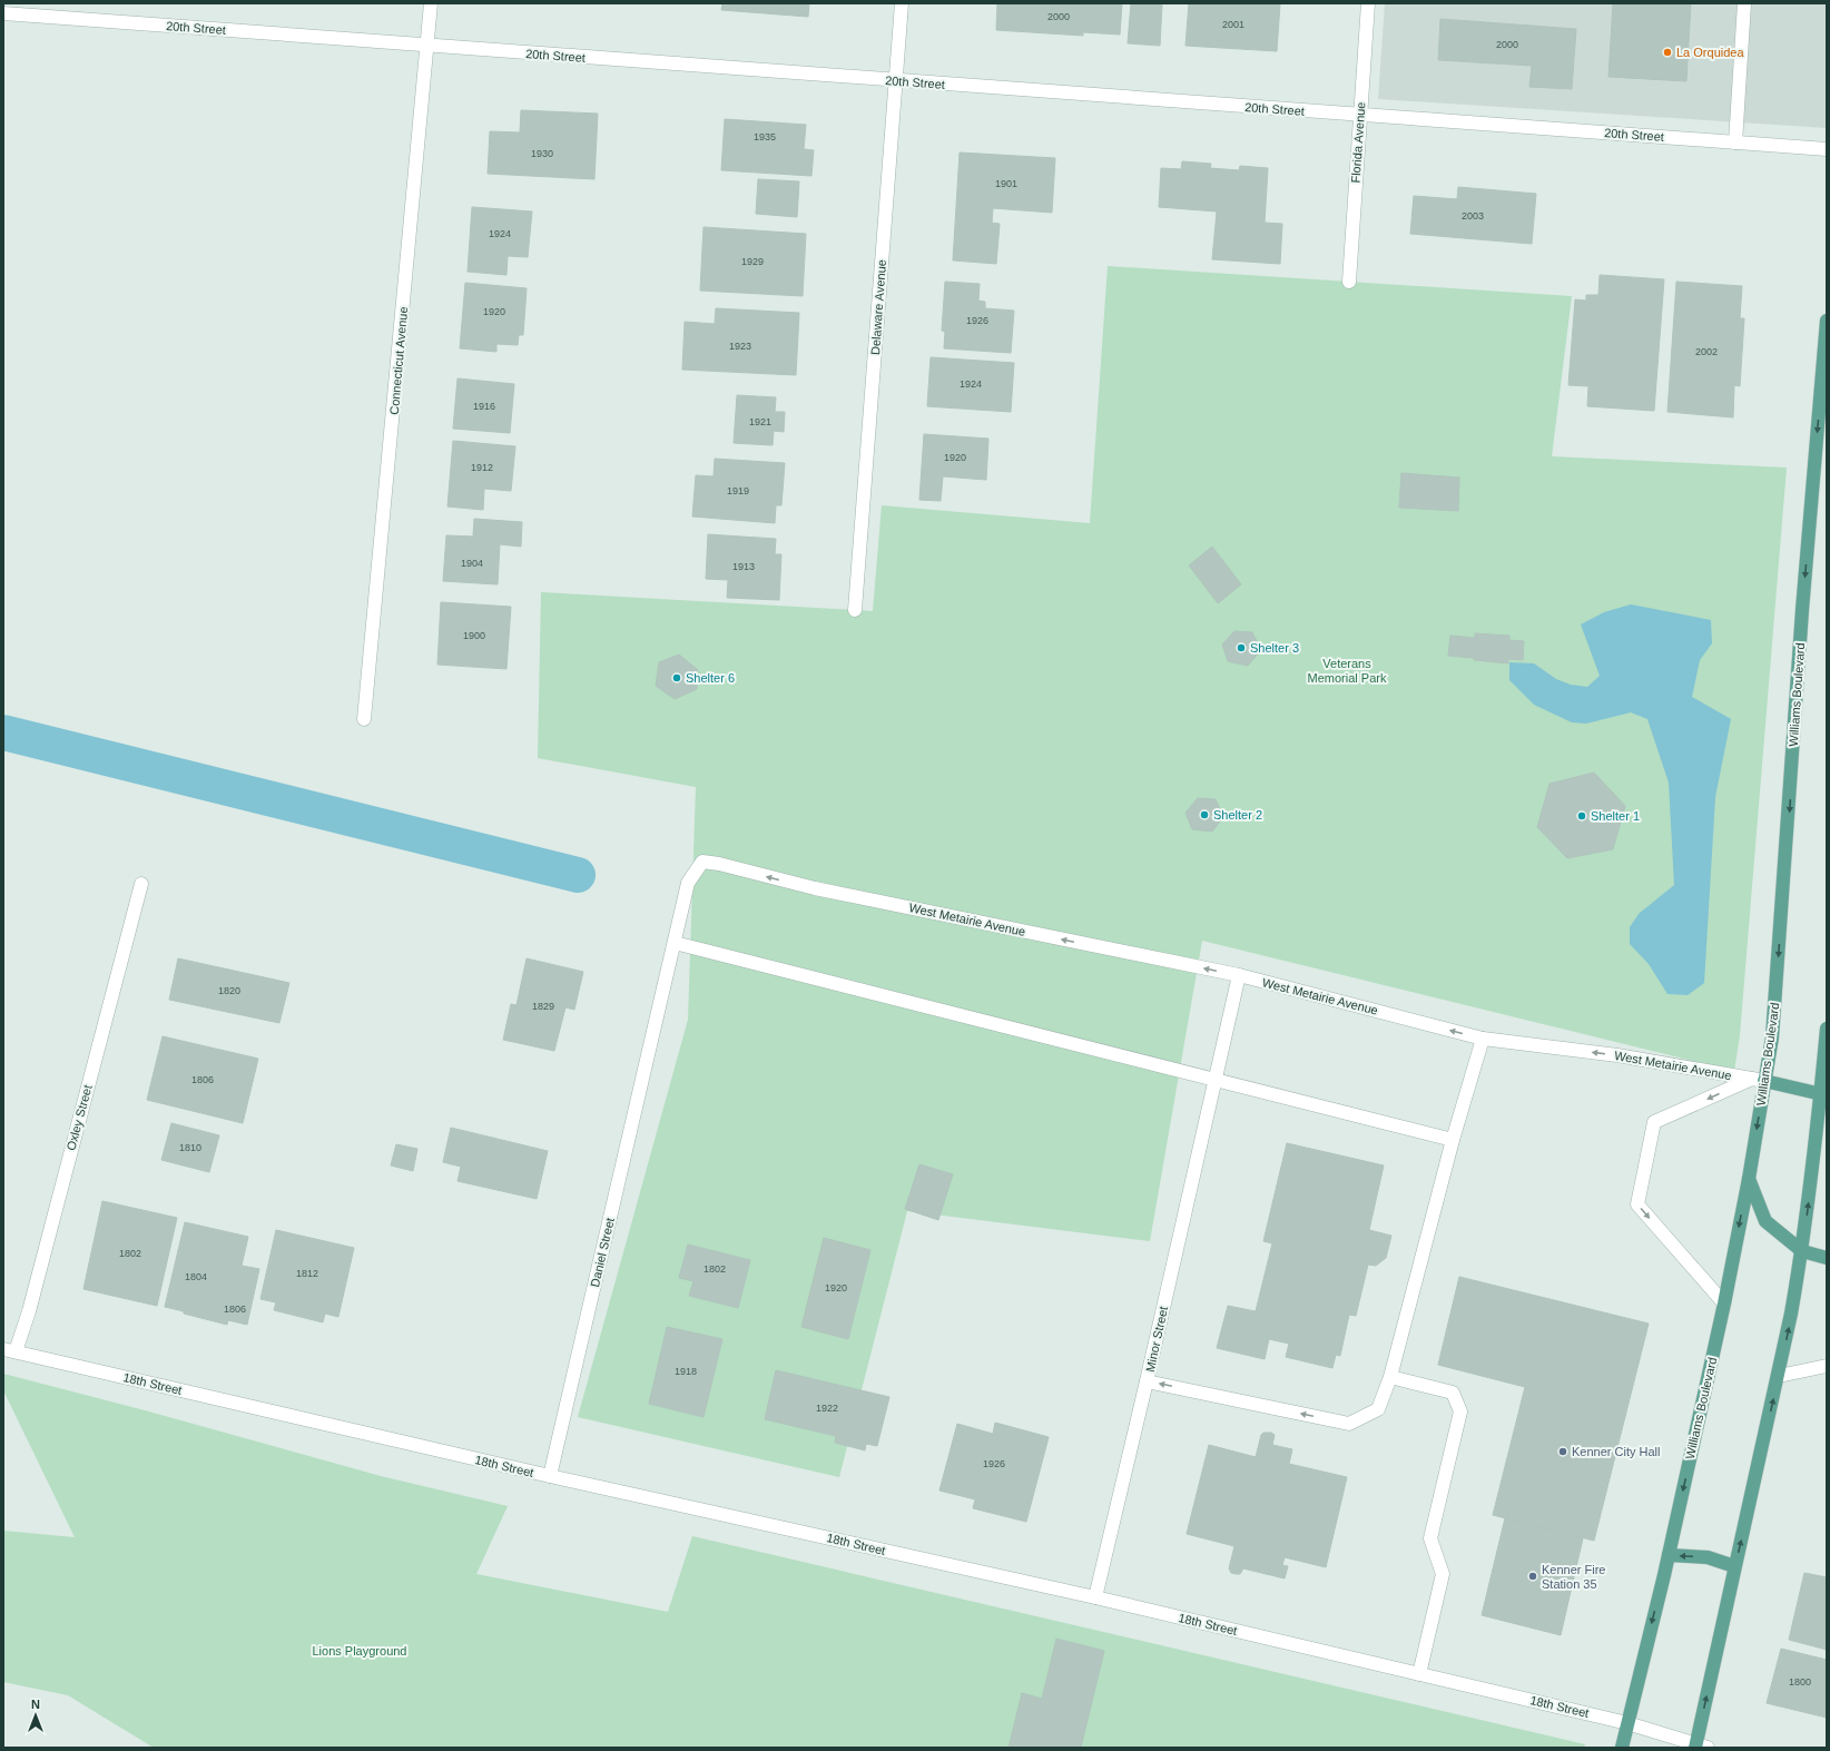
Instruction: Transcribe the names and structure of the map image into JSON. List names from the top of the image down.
{
  "streets": {
    "main road": ["Williams Boulevard", "West Metairie Avenue"],
    "street": [
      "20th Street",
      "Florida Avenue",
      "Delaware Avenue",
      "Connecticut Avenue",
      "Oxley Street",
      "Daniel Street",
      "Minor Street",
      "18th Street"
    ]
  },
  "crossings": [
    ["20th Street", "Florida Avenue"],
    ["20th Street", "Delaware Avenue"],
    ["20th Street", "Connecticut Avenue"],
    ["Williams Boulevard", "West Metairie Avenue"],
    ["Williams Boulevard", "18th Street"],
    ["West Metairie Avenue", "Daniel Street"],
    ["West Metairie Avenue", "Minor Street"],
    ["Oxley Street", "18th Street"],
    ["Daniel Street", "18th Street"],
    ["Minor Street", "18th Street"]
  ],
  "parks": ["Veterans Memorial Park", "Lions Playground"],
  "places": [
    "La Orquidea",
    "Shelter 3",
    "Shelter 6",
    "Shelter 2",
    "Shelter 1",
    "Kenner City Hall",
    "Kenner Fire Station 35"
  ],
  "house_numbers": [
    "2000",
    "2001",
    "2000",
    "1935",
    "1930",
    "1901",
    "2003",
    "1924",
    "1929",
    "1920",
    "1926",
    "1923",
    "2002",
    "1924",
    "1916",
    "1921",
    "1920",
    "1912",
    "1919",
    "1904",
    "1913",
    "1900",
    "1820",
    "1829",
    "1806",
    "1810",
    "1802",
    "1802",
    "1812",
    "1804",
    "1920",
    "1806",
    "1918",
    "1922",
    "1926",
    "1800"
  ],
  "north": "top"
}
